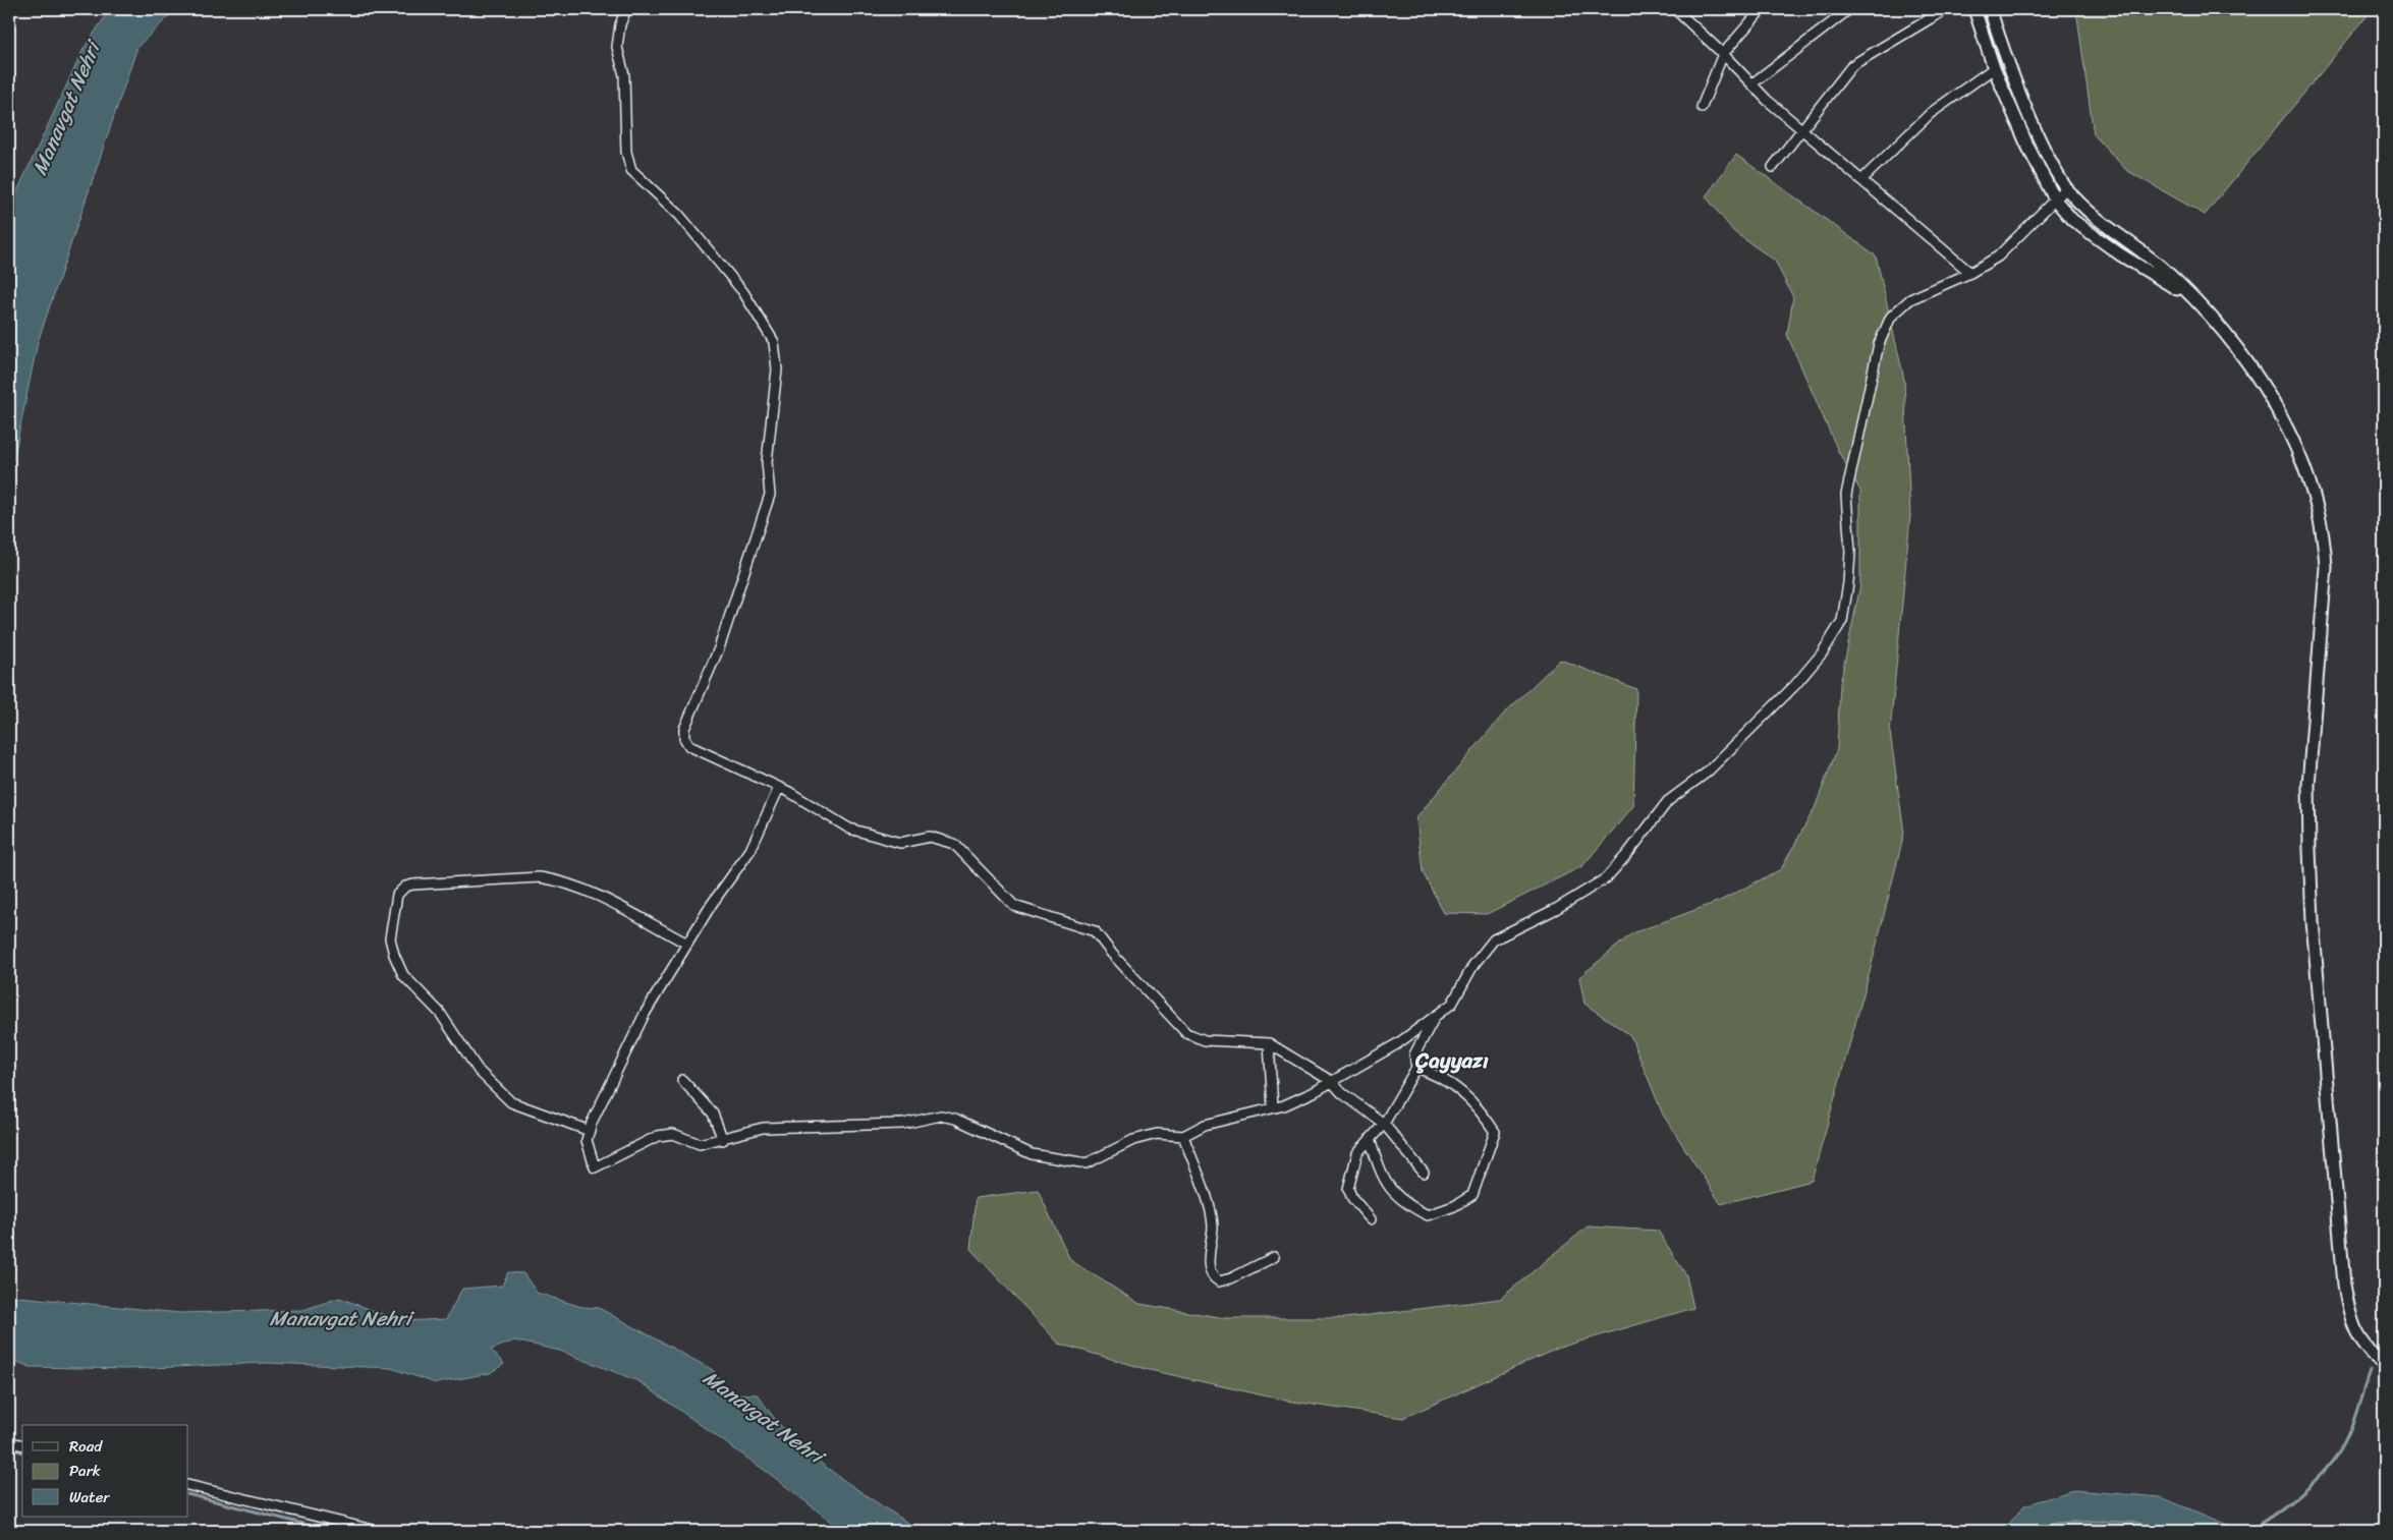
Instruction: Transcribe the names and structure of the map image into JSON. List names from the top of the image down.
{
  "districts": ["Çayyazı"],
  "water": ["Manavgat Nehri"],
  "legend": ["Road", "Park", "Water"]
}
